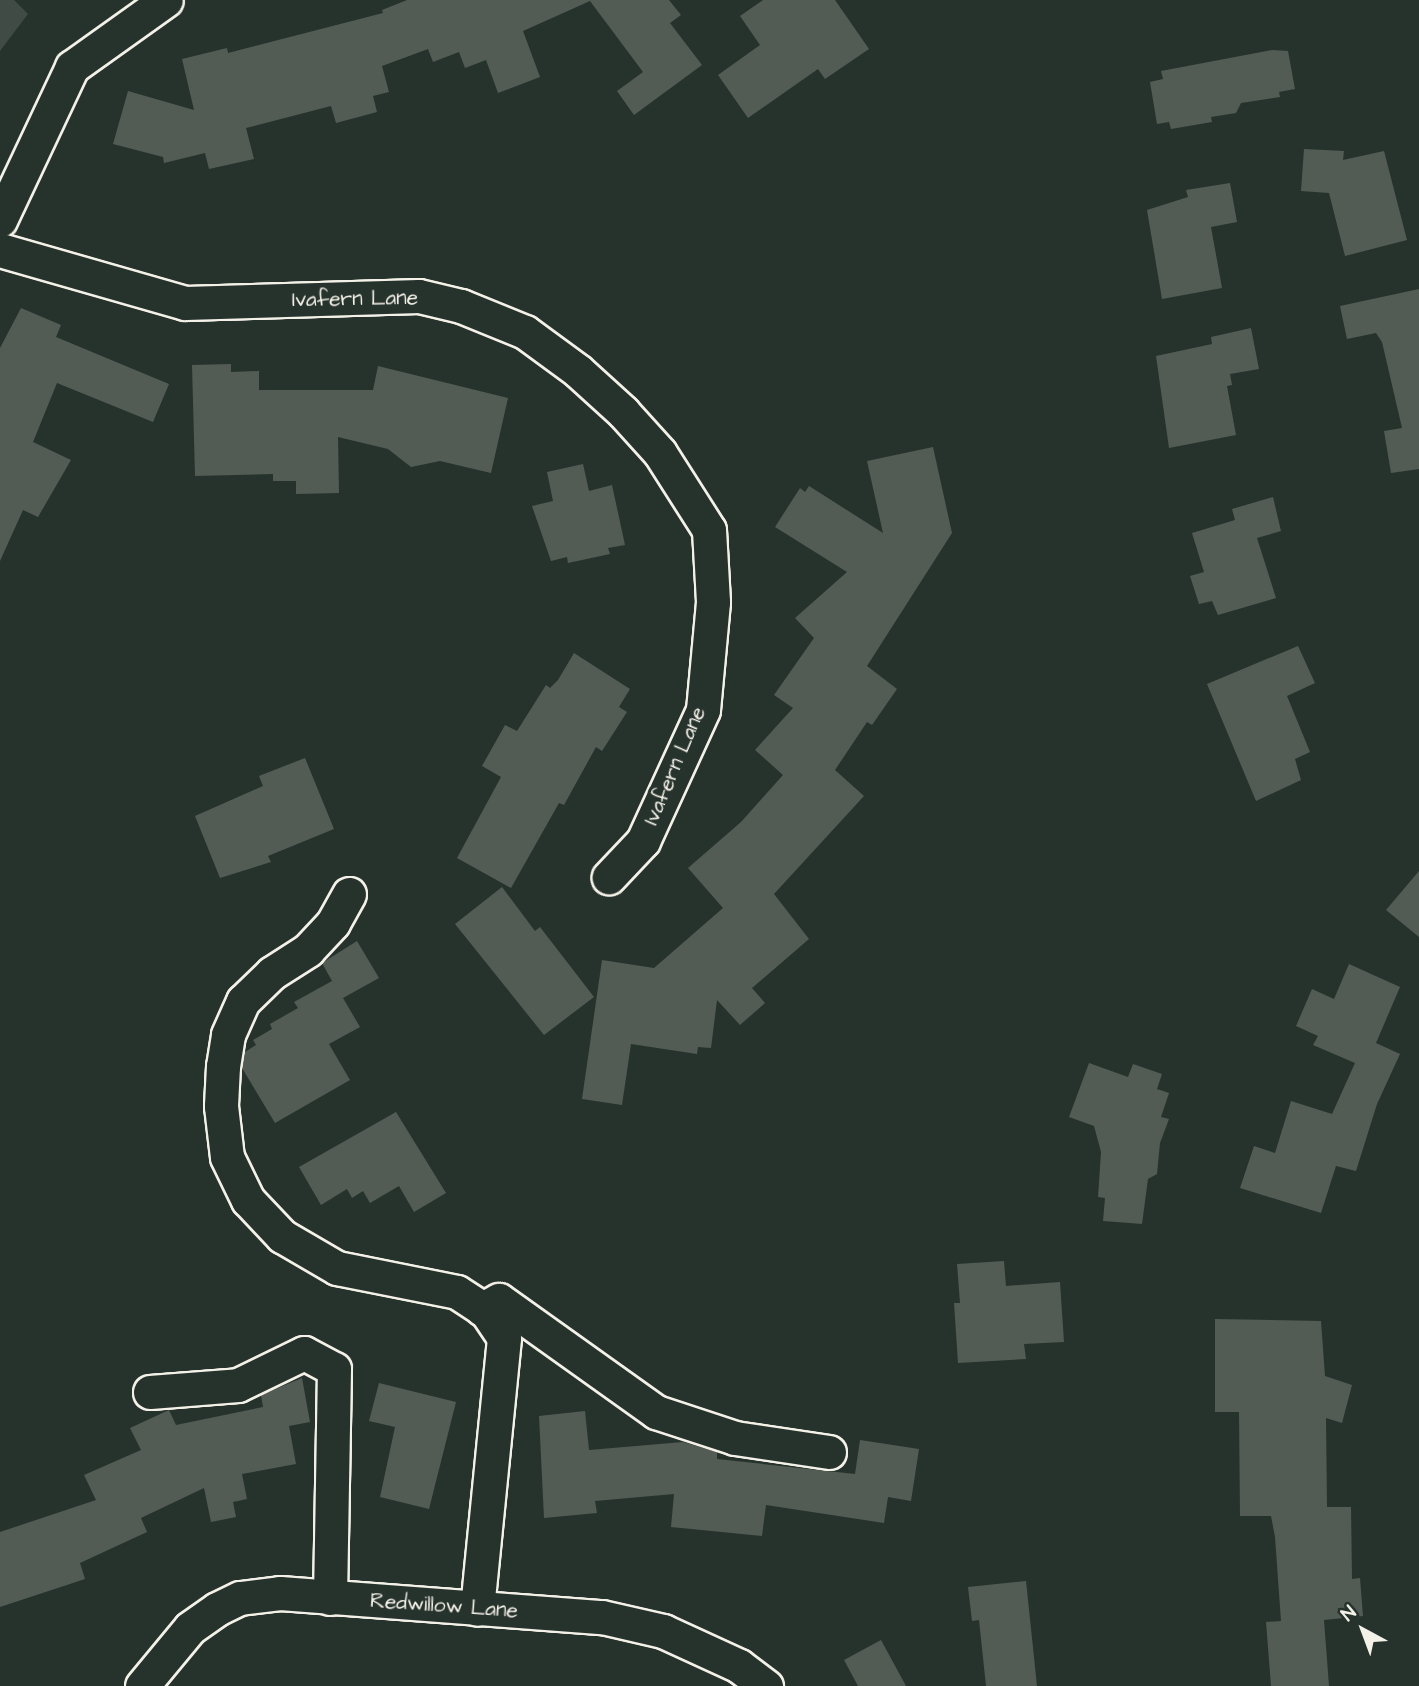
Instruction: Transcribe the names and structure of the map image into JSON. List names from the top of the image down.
{
  "streets": {
    "street": ["Ivafern Lane", "Redwillow Lane"]
  },
  "north": "top left"
}
